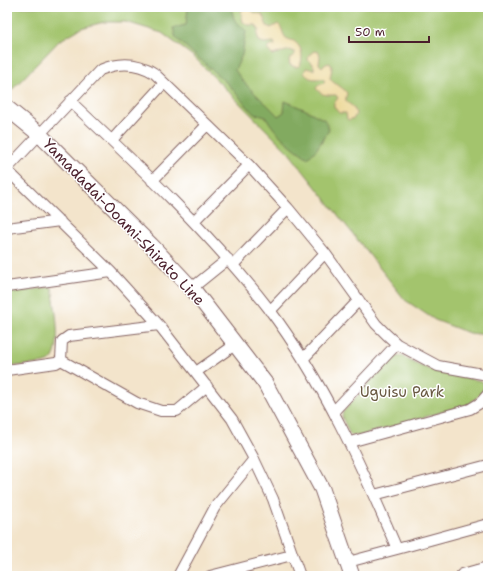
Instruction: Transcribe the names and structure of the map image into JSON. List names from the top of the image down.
{
  "streets": {
    "main road": ["Yamadadai-Ooami-Shirato Line"]
  },
  "parks": ["Uguisu Park"],
  "scale_bar": "50 m"
}
